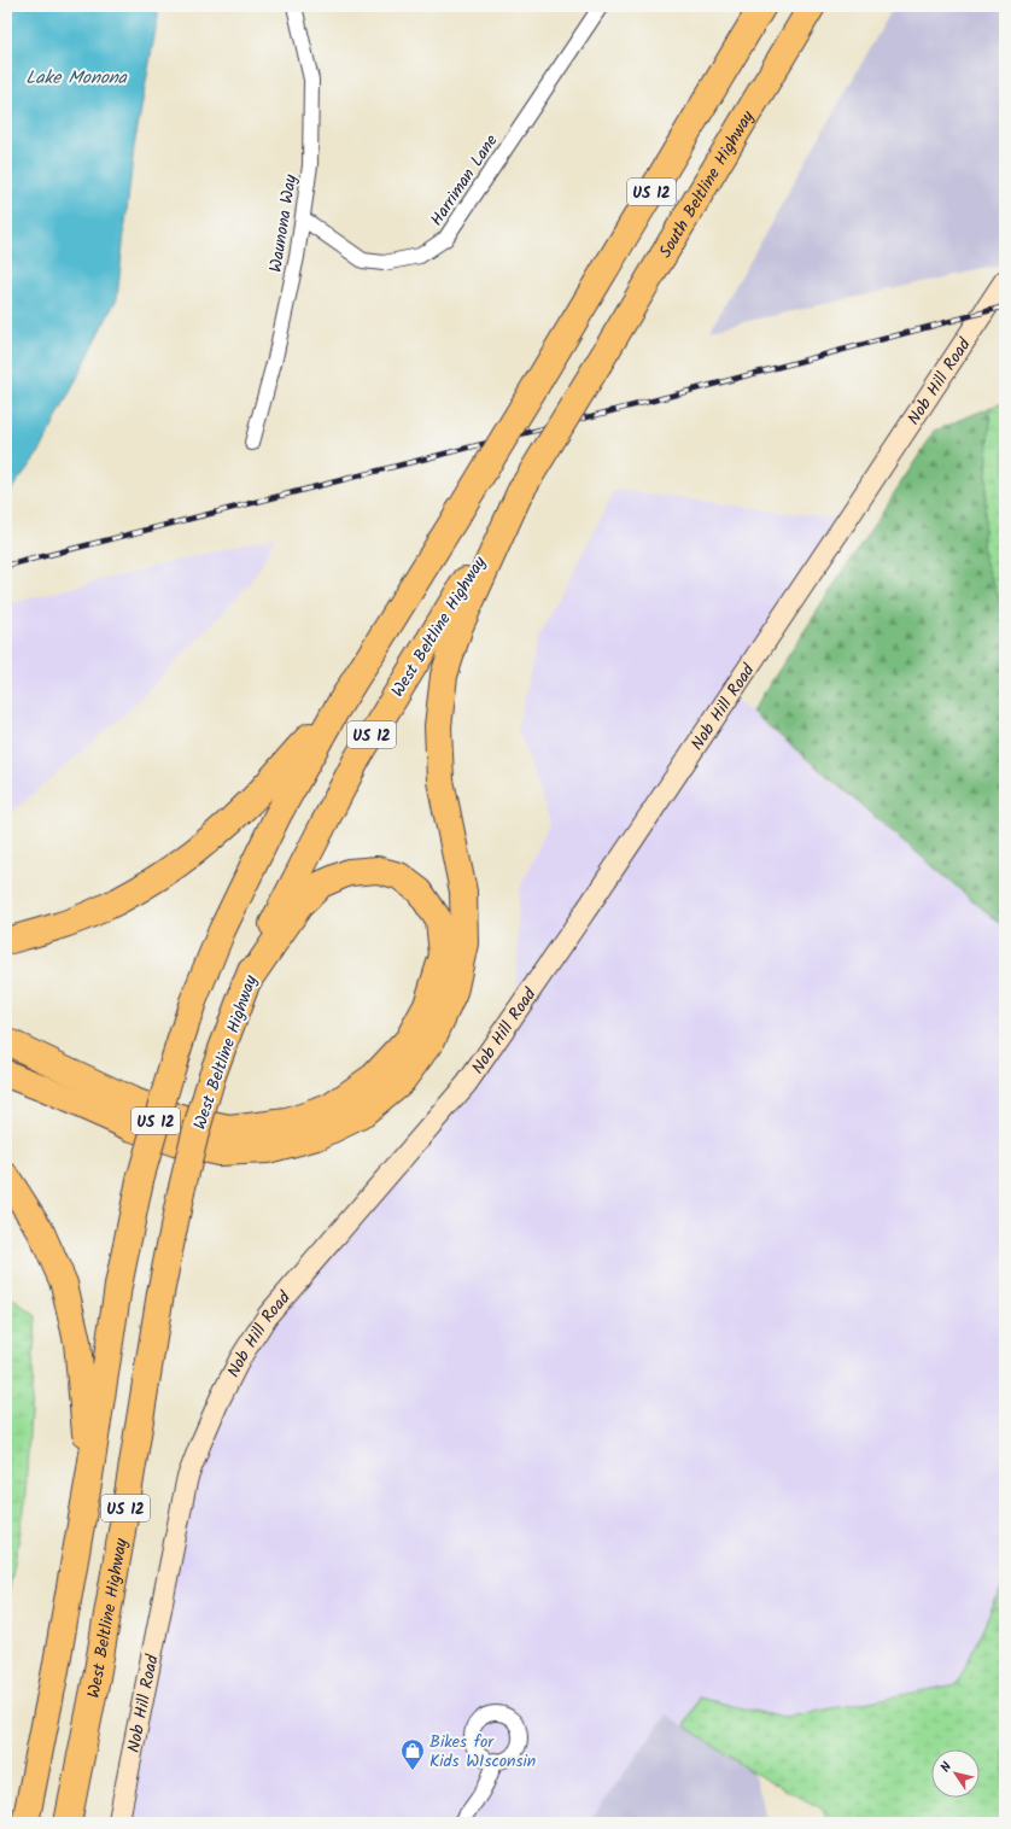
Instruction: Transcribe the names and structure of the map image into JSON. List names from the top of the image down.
{
  "streets": {
    "highway": ["South Beltline Highway", "US 12", "West Beltline Highway"],
    "street": ["Harriman Lane", "Waunona Way", "Nob Hill Road"]
  },
  "crossings": [
    ["Harriman Lane", "Waunona Way"],
    ["South Beltline Highway", "West Beltline Highway"]
  ],
  "water": ["Lake Monona"],
  "places": {
    "shop": ["Bikes for Kids WIsconsin"]
  },
  "north": "top left"
}
